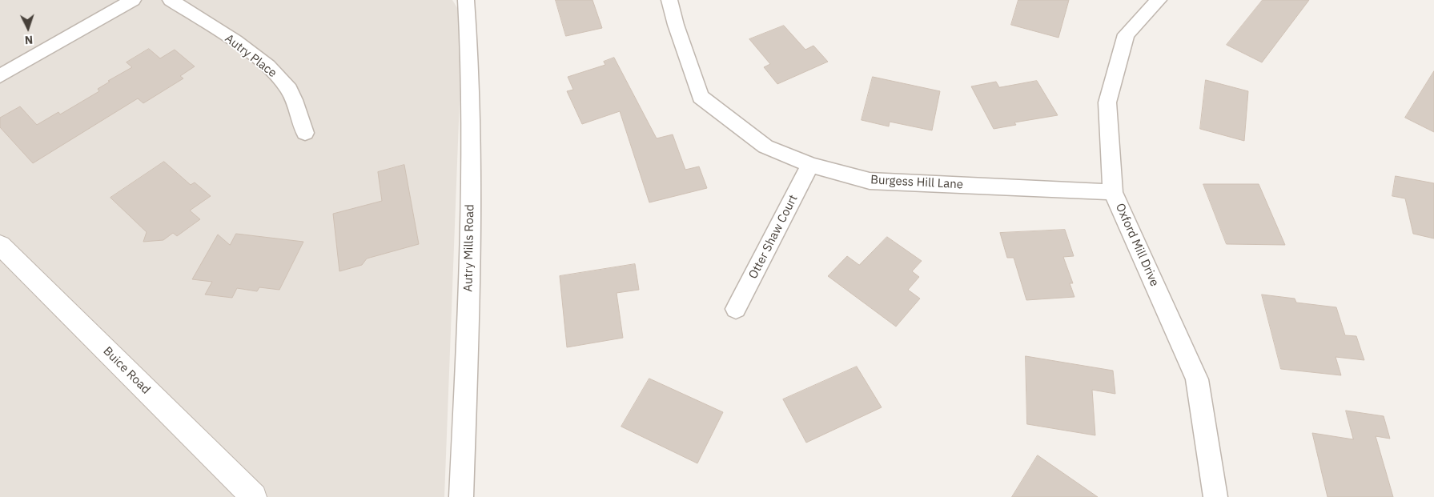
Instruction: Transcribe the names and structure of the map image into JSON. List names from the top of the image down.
{
  "streets": {
    "street": [
      "Autry Place",
      "Burgess Hill Lane",
      "Otter Shaw Court",
      "Oxford Mill Drive",
      "Autry Mills Road",
      "Buice Road"
    ]
  },
  "crossings": [
    ["Burgess Hill Lane", "Otter Shaw Court"],
    ["Burgess Hill Lane", "Oxford Mill Drive"]
  ],
  "north": "bottom"
}
